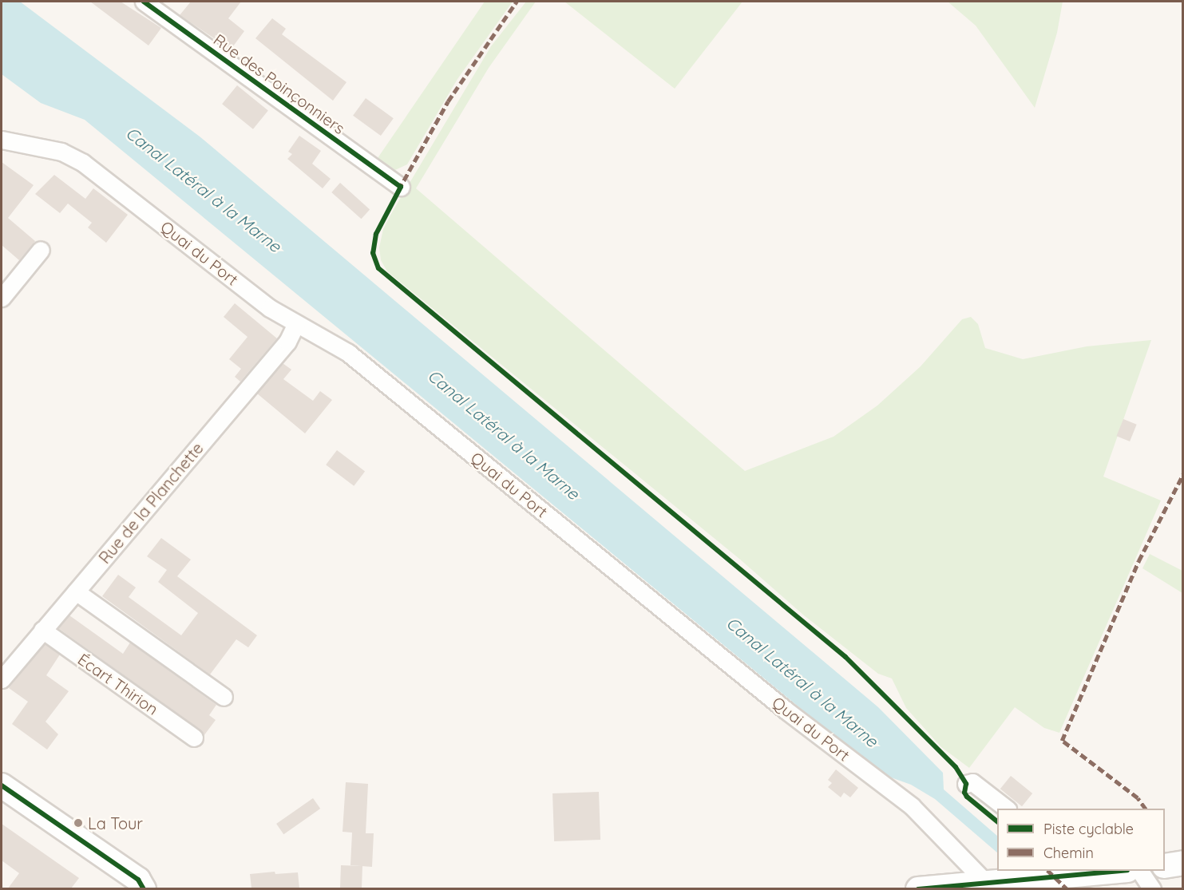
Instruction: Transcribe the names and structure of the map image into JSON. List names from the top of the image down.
{
  "streets": {
    "street": [
      "Rue des Poinçonniers",
      "Quai du Port",
      "Rue de la Planchette",
      "Écart Thirion"
    ]
  },
  "crossings": [
    ["Quai du Port", "Rue de la Planchette"],
    ["Rue de la Planchette", "Écart Thirion"]
  ],
  "water": ["Canal Latéral à la Marne"],
  "places": ["La Tour"],
  "legend": ["Piste cyclable", "Chemin"]
}
